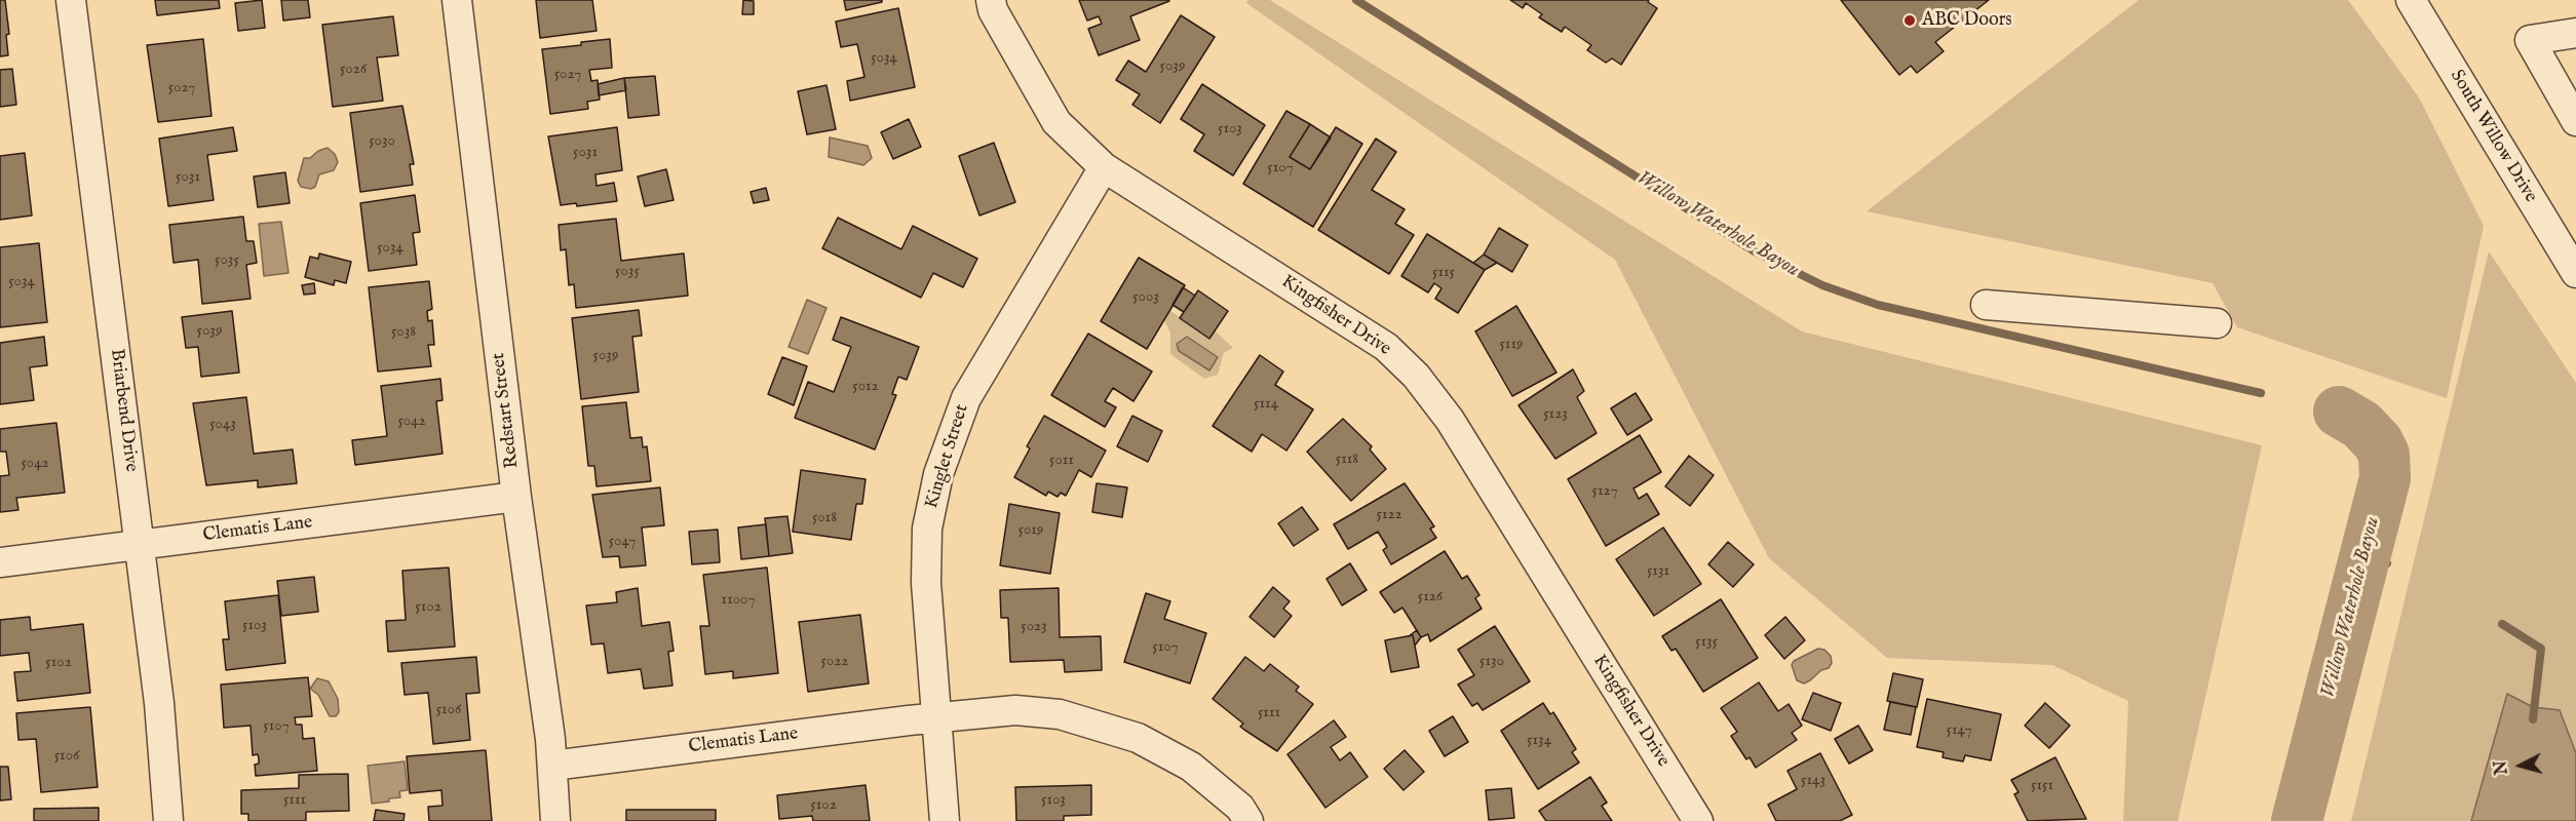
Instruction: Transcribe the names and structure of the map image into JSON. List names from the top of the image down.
{
  "streets": {
    "street": [
      "South Willow Drive",
      "Kingfisher Drive",
      "Briarbend Drive",
      "Redstart Street",
      "Kinglet Street",
      "Clematis Lane"
    ]
  },
  "crossings": [
    ["Kingfisher Drive", "Kinglet Street"],
    ["Briarbend Drive", "Clematis Lane"],
    ["Redstart Street", "Clematis Lane"],
    ["Kinglet Street", "Clematis Lane"]
  ],
  "water": ["Willow Waterhole Bayou"],
  "places": ["ABC Doors"],
  "house_numbers": [
    "5034",
    "5039",
    "5026",
    "5027",
    "5027",
    "5103",
    "5030",
    "5031",
    "5107",
    "5031",
    "5034",
    "5035",
    "5035",
    "5115",
    "5034",
    "5003",
    "5039",
    "5038",
    "5119",
    "5039",
    "5012",
    "5114",
    "5123",
    "5042",
    "5043",
    "5118",
    "5011",
    "5042",
    "5127",
    "5122",
    "5018",
    "5019",
    "5047",
    "5131",
    "5126",
    "11007",
    "5102",
    "5103",
    "5023",
    "5135",
    "5107",
    "5022",
    "5130",
    "5102",
    "5106",
    "5111",
    "5107",
    "5147",
    "5134",
    "5106",
    "5143",
    "5151",
    "5111",
    "5103",
    "5102"
  ],
  "north": "left"
}
